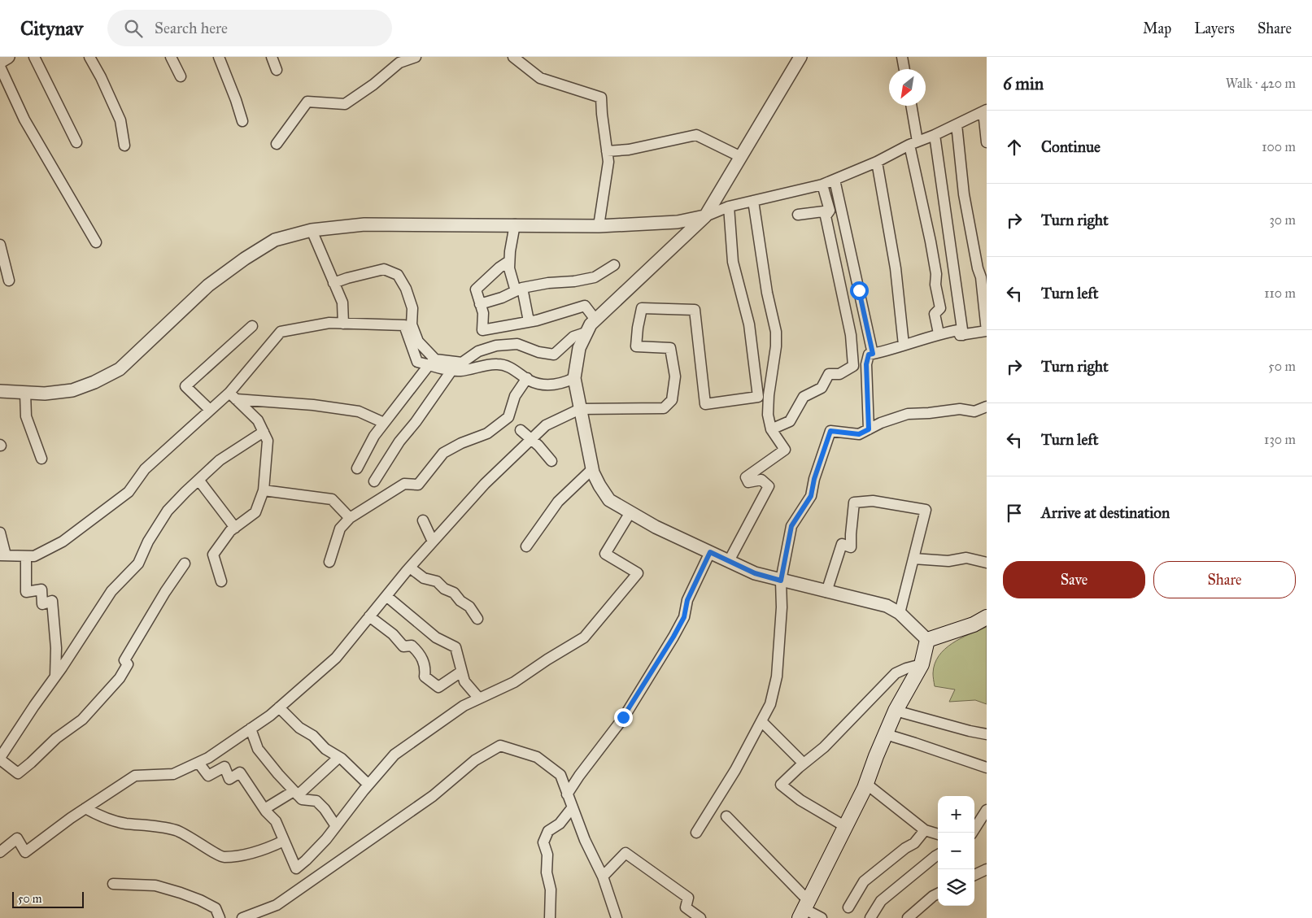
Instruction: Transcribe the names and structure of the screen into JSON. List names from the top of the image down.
{
  "scale_bar": "50 m",
  "north": "bottom left",
  "page": {
    "header": "Citynav",
    "search": "Search here",
    "nav": ["Map", "Layers", "Share"],
    "heading": ["6 min", "Walk · 420 m"],
    "list": [
      ["Continue", "100 m"],
      ["Turn right", "30 m"],
      ["Turn left", "110 m"],
      ["Turn right", "50 m"],
      ["Turn left", "130 m"],
      "Arrive at destination"
    ],
    "buttons": ["Save", "Share"],
    "map_buttons": ["+", "−"],
    "scale": "50 m"
  }
}
